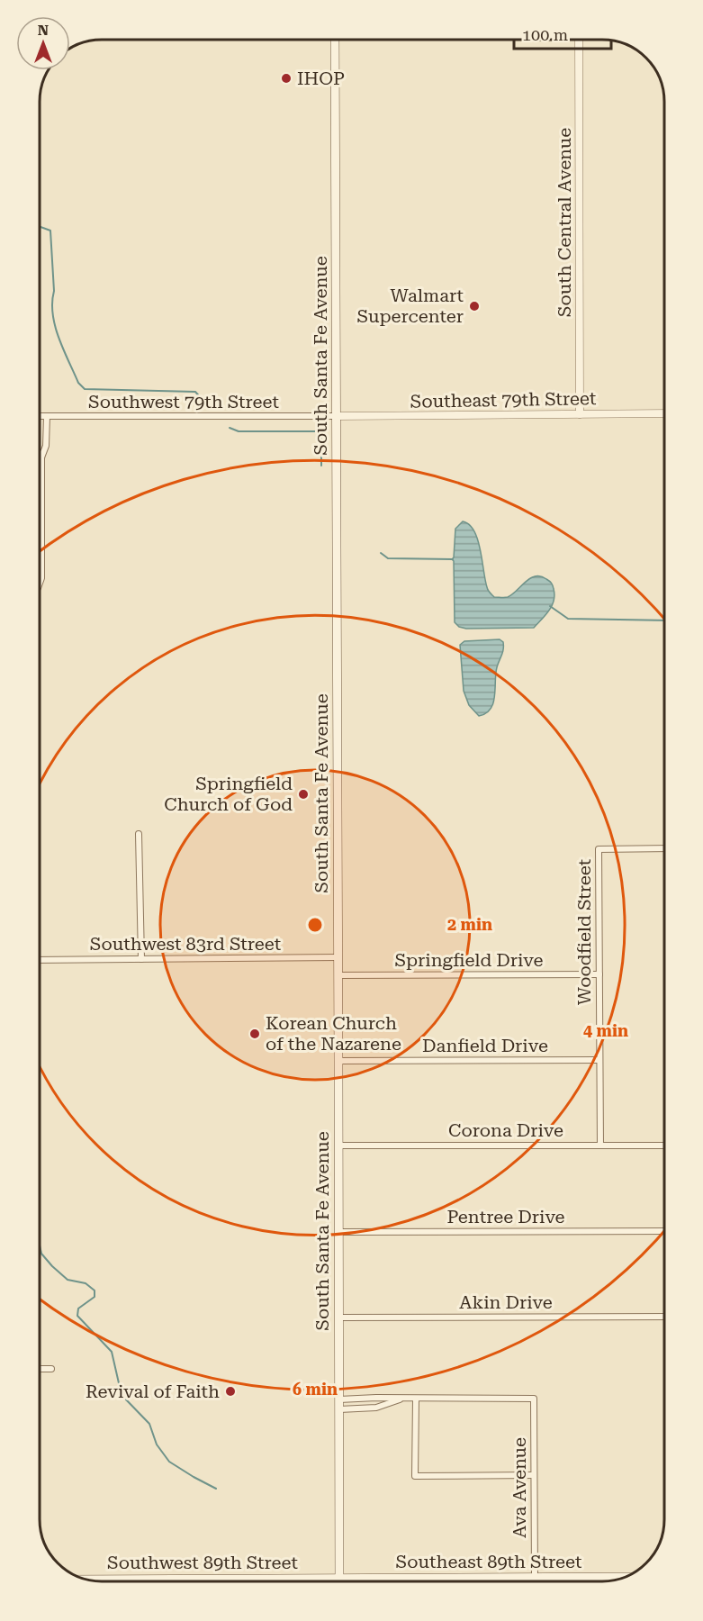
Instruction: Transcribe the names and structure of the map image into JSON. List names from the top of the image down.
{
  "streets": {
    "main road": ["South Santa Fe Avenue", "Southeast 89th Street", "Southwest 89th Street"],
    "street": [
      "South Central Avenue",
      "Southeast 79th Street",
      "Southwest 79th Street",
      "Woodfield Street",
      "Southwest 83rd Street",
      "Springfield Drive",
      "Danfield Drive",
      "Corona Drive",
      "Pentree Drive",
      "Akin Drive",
      "Ava Avenue"
    ]
  },
  "crossings": [
    ["South Central Avenue", "Southeast 79th Street"],
    ["South Santa Fe Avenue", "Southeast 79th Street"],
    ["South Santa Fe Avenue", "Southwest 79th Street"],
    ["South Santa Fe Avenue", "Southwest 83rd Street"],
    ["South Santa Fe Avenue", "Springfield Drive"],
    ["South Santa Fe Avenue", "Danfield Drive"],
    ["South Santa Fe Avenue", "Corona Drive"],
    ["South Santa Fe Avenue", "Pentree Drive"],
    ["South Santa Fe Avenue", "Akin Drive"],
    ["South Santa Fe Avenue", "Southeast 89th Street"],
    ["South Santa Fe Avenue", "Southwest 89th Street"],
    ["Southeast 79th Street", "Southwest 79th Street"],
    ["Woodfield Street", "Springfield Drive"],
    ["Woodfield Street", "Danfield Drive"],
    ["Woodfield Street", "Corona Drive"],
    ["Ava Avenue", "Southeast 89th Street"],
    ["Southeast 89th Street", "Southwest 89th Street"]
  ],
  "places": [
    "IHOP",
    "Walmart Supercenter",
    "Springfield Church of God",
    "Korean Church of the Nazarene",
    "Revival of Faith"
  ],
  "scale_bar": "100 m",
  "north": "top",
  "rings": ["2 min", "4 min", "6 min"]
}
